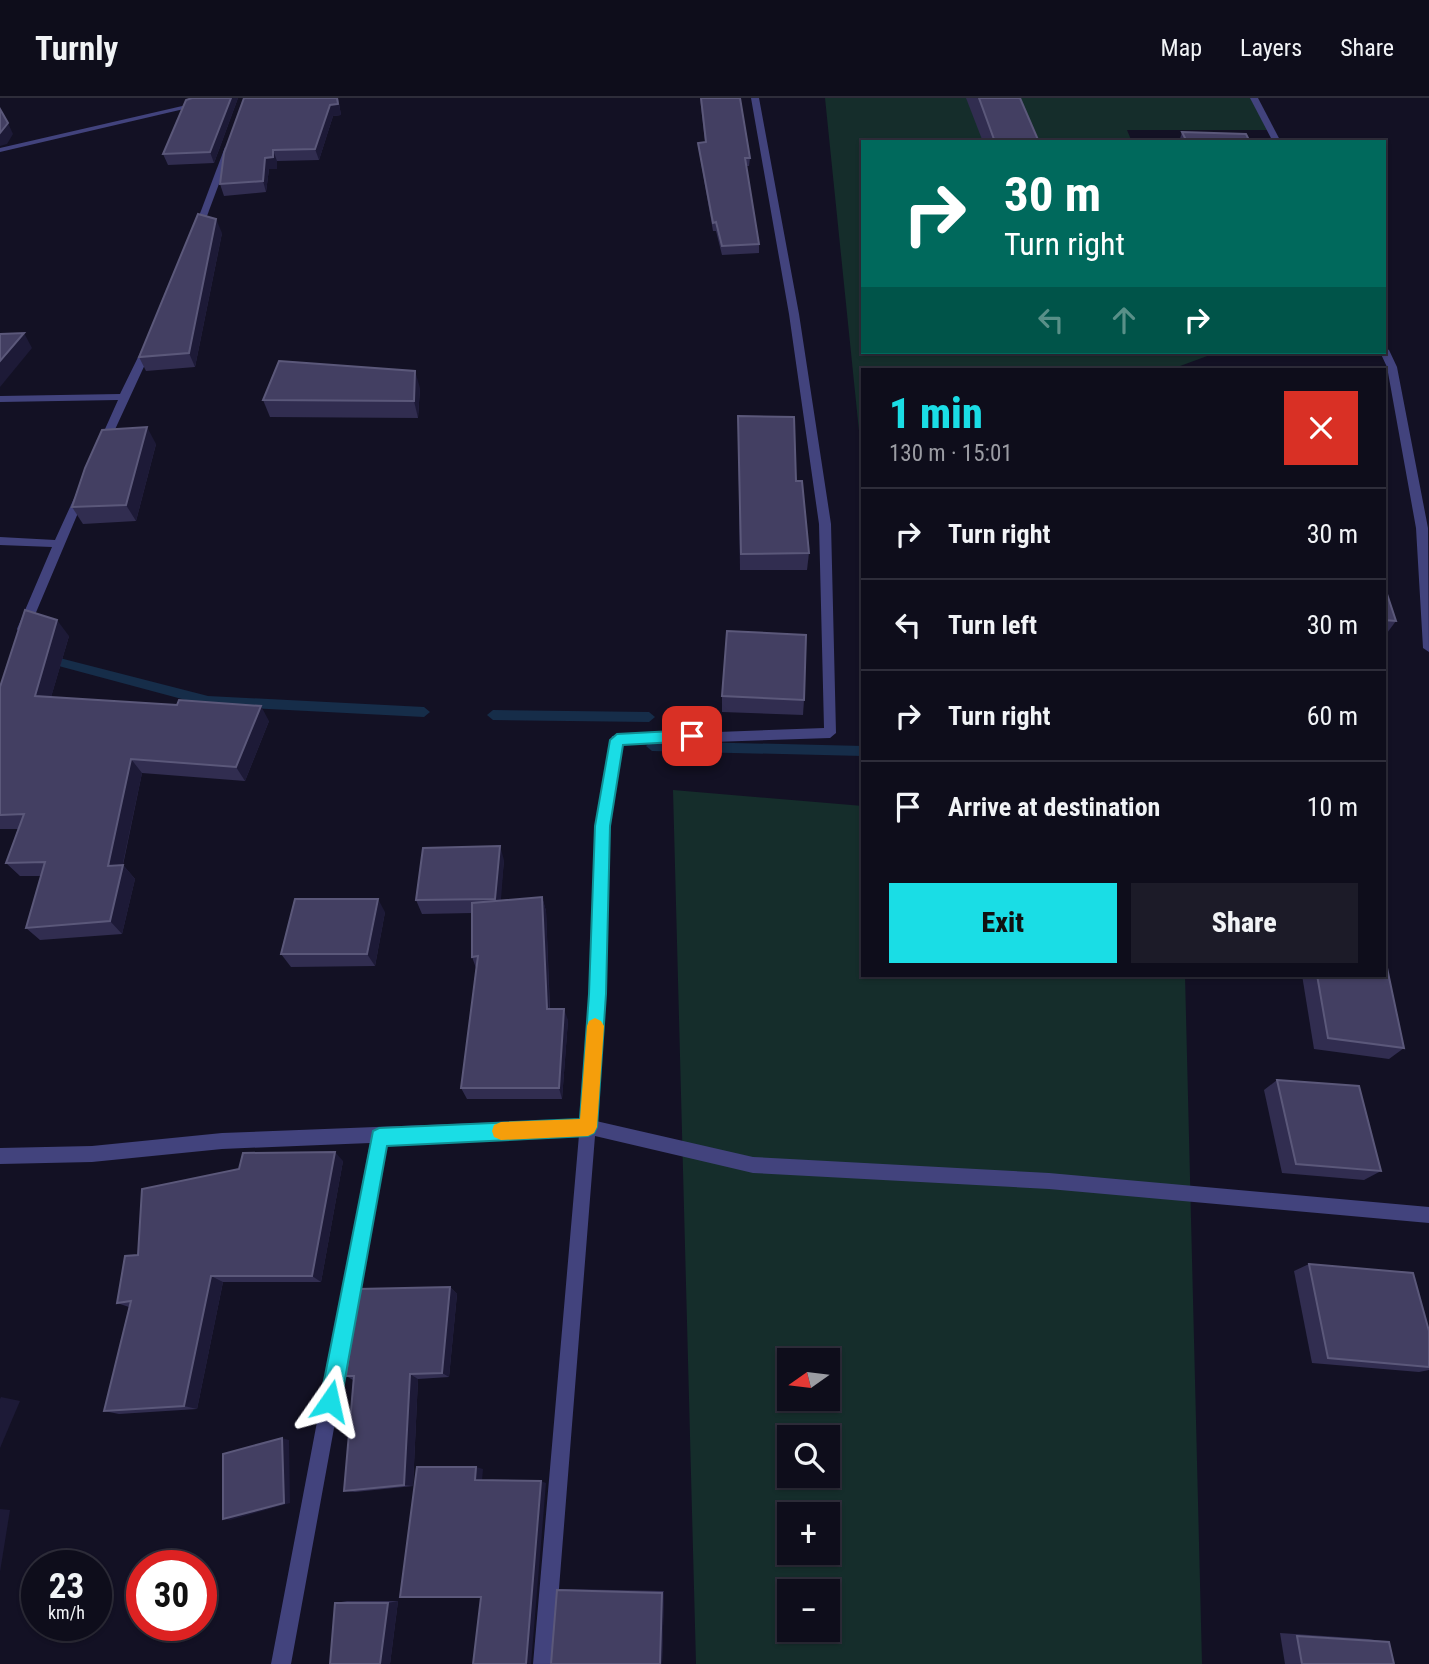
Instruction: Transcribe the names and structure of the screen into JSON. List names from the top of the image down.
{
  "north": "left",
  "page": {
    "header": "Turnly",
    "nav": ["Map", "Layers", "Share"],
    "turn": ["30 m", "Turn right"],
    "heading": ["1 min", "130 m · 15:01"],
    "list": [
      {
        "name": "Turn right",
        "value": "30 m"
      },
      {
        "name": "Turn left",
        "value": "30 m"
      },
      {
        "name": "Turn right",
        "value": "60 m"
      },
      {
        "name": "Arrive at destination",
        "value": "10 m"
      }
    ],
    "buttons": ["Exit", "Share"],
    "map_buttons": ["+", "−"],
    "speed": "23 km/h",
    "limit": "30"
  }
}
